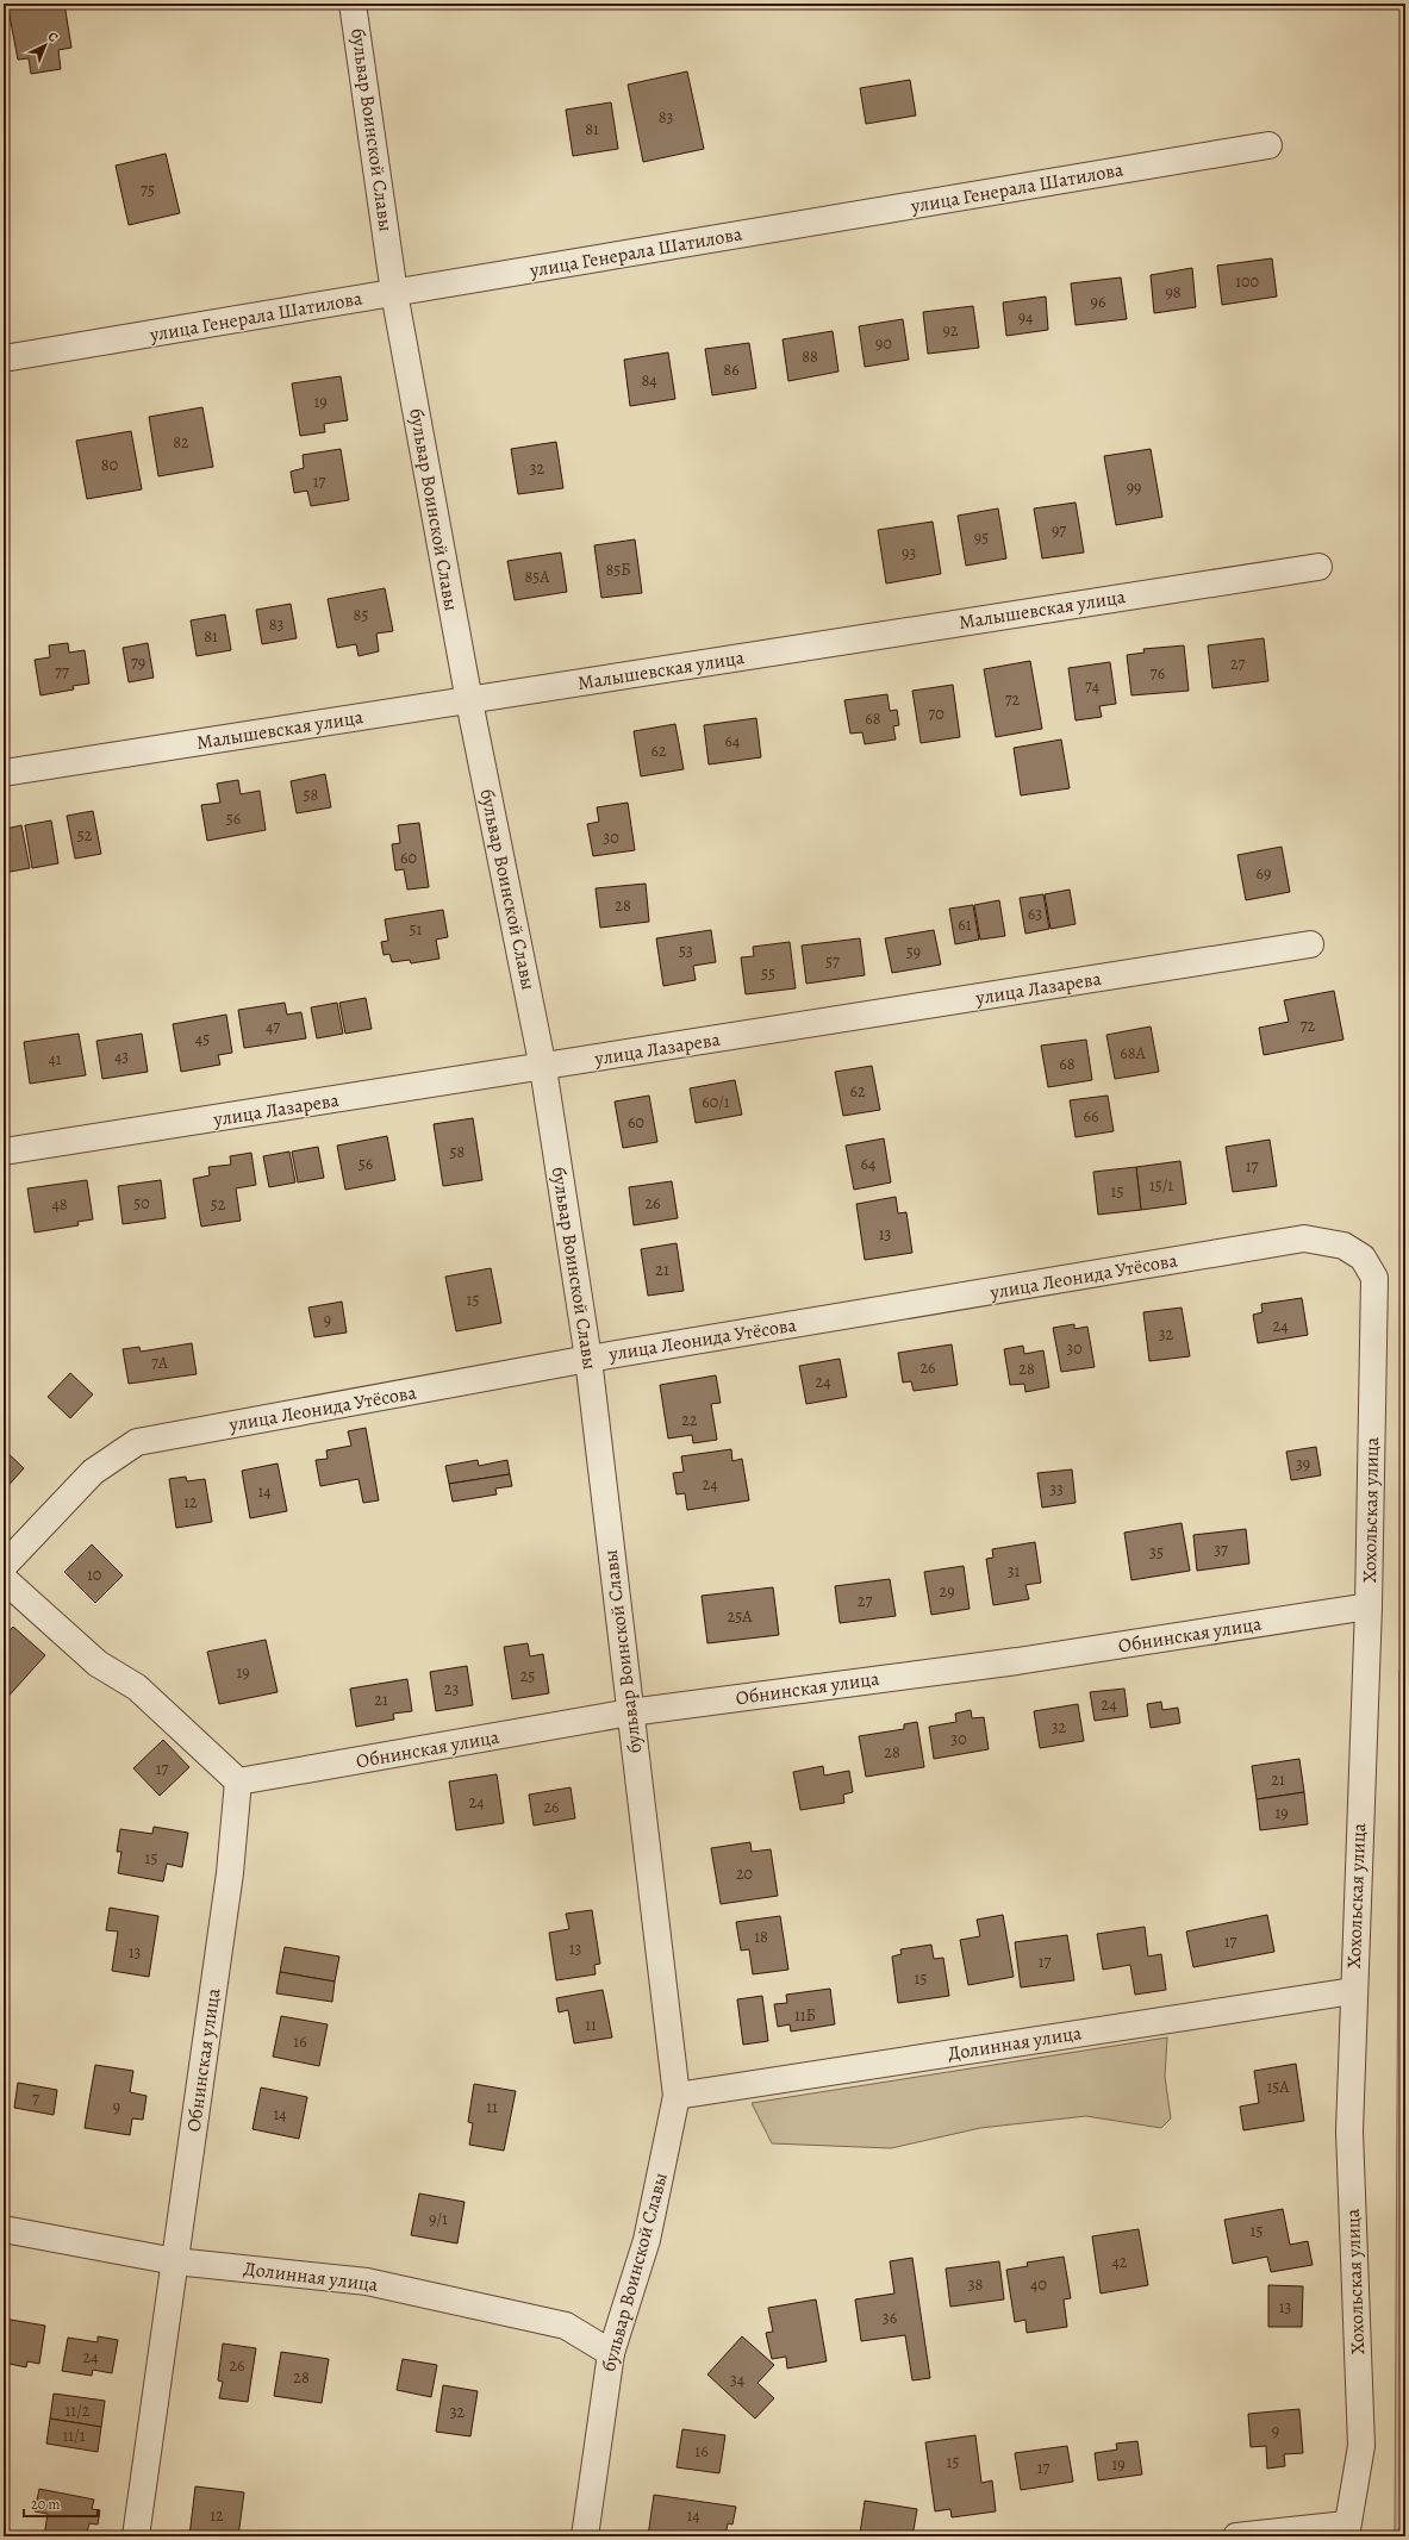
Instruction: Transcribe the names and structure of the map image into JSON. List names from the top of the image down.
{
  "streets": {
    "street": [
      "бульвар Воинской Славы",
      "улица Генерала Шатилова",
      "Малышевская улица",
      "улица Лазарева",
      "улица Леонида Утёсова",
      "Хохольская улица",
      "Обнинская улица",
      "Долинная улица"
    ]
  },
  "crossings": [
    ["бульвар Воинской Славы", "улица Генерала Шатилова"],
    ["бульвар Воинской Славы", "Малышевская улица"],
    ["бульвар Воинской Славы", "улица Лазарева"],
    ["бульвар Воинской Славы", "улица Леонида Утёсова"],
    ["бульвар Воинской Славы", "Обнинская улица"],
    ["бульвар Воинской Славы", "Долинная улица"],
    ["улица Леонида Утёсова", "Хохольская улица"],
    ["Хохольская улица", "Обнинская улица"],
    ["Хохольская улица", "Долинная улица"],
    ["Обнинская улица", "Долинная улица"]
  ],
  "house_numbers": [
    "83",
    "81",
    "75",
    "100",
    "98",
    "96",
    "94",
    "92",
    "90",
    "88",
    "86",
    "84",
    "19",
    "82",
    "80",
    "32",
    "17",
    "99",
    "97",
    "95",
    "93",
    "85Б",
    "85А",
    "85",
    "83",
    "81",
    "79",
    "27",
    "77",
    "76",
    "74",
    "72",
    "70",
    "68",
    "64",
    "62",
    "58",
    "56",
    "52",
    "30",
    "60",
    "69",
    "28",
    "63",
    "61",
    "51",
    "53",
    "59",
    "57",
    "55",
    "72",
    "47",
    "45",
    "68А",
    "43",
    "41",
    "68",
    "62",
    "60/1",
    "66",
    "60",
    "58",
    "56",
    "64",
    "17",
    "15/1",
    "15",
    "50",
    "26",
    "48",
    "52",
    "13",
    "21",
    "15",
    "9",
    "24",
    "32",
    "30",
    "7А",
    "26",
    "28",
    "24",
    "22",
    "39",
    "24",
    "33",
    "14",
    "12",
    "37",
    "35",
    "31",
    "10",
    "29",
    "27",
    "25А",
    "19",
    "25",
    "23",
    "21",
    "24",
    "32",
    "30",
    "28",
    "17",
    "21",
    "24",
    "26",
    "19",
    "15",
    "20",
    "18",
    "17",
    "13",
    "13",
    "17",
    "15",
    "11Б",
    "11",
    "16",
    "15А",
    "7",
    "9",
    "11",
    "14",
    "9/1",
    "15",
    "42",
    "38",
    "40",
    "13",
    "36",
    "24",
    "26",
    "28",
    "34",
    "11/2",
    "32",
    "9",
    "11/1",
    "16",
    "15",
    "19",
    "17",
    "12",
    "14"
  ],
  "scale_bar": "20 m",
  "north": "top right"
}
